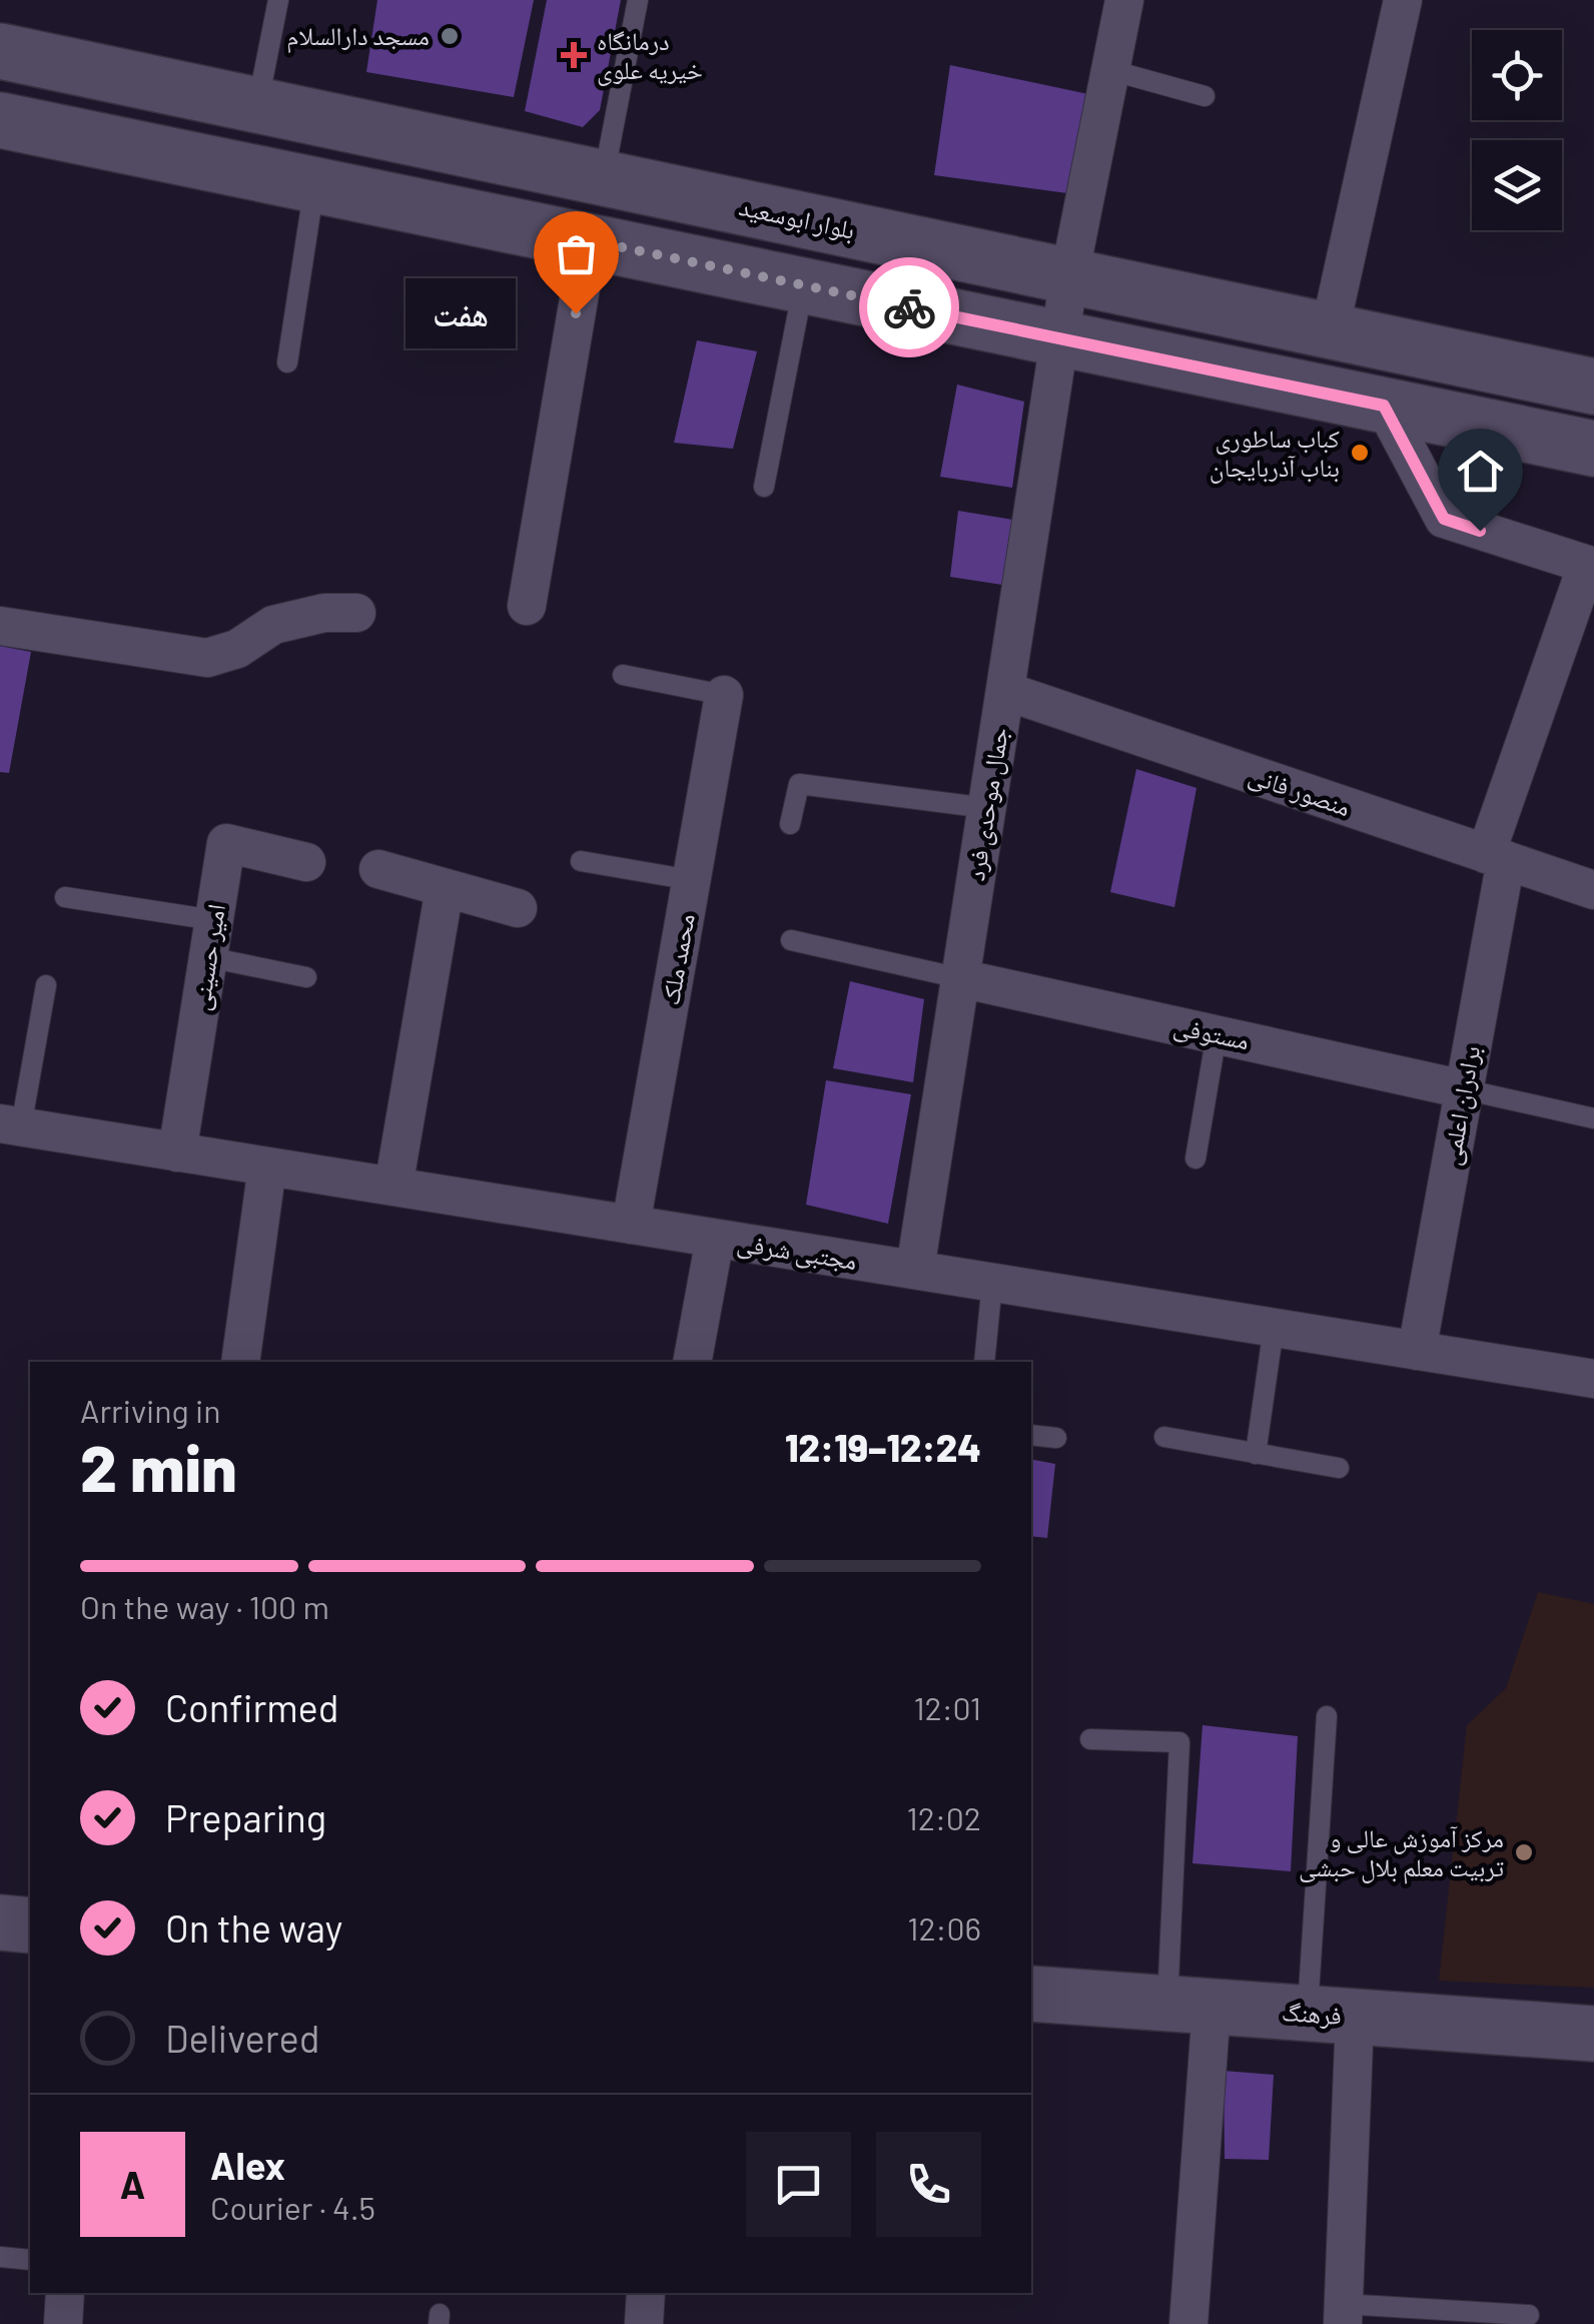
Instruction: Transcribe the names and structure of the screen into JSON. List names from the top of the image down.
{
  "streets": {
    "main road": ["بلوار ابوسعید", "فرهنگ"],
    "street": [
      "منصور فانی",
      "جمال موحدی فرد",
      "امیر حسینی",
      "محمد ملک",
      "مستوفی",
      "برادران اعلمی",
      "مجتبی شرفی"
    ]
  },
  "crossings": [
    ["بلوار ابوسعید", "جمال موحدی فرد"],
    ["منصور فانی", "جمال موحدی فرد"],
    ["منصور فانی", "برادران اعلمی"],
    ["جمال موحدی فرد", "مستوفی"],
    ["جمال موحدی فرد", "مجتبی شرفی"],
    ["امیر حسینی", "مجتبی شرفی"],
    ["محمد ملک", "مجتبی شرفی"],
    ["مستوفی", "برادران اعلمی"],
    ["برادران اعلمی", "مجتبی شرفی"]
  ],
  "places": {
    "other": [
      "مسجد دارالسلام",
      "هفت",
      "کباب ساطوری بناب آذربایجان",
      "مرکز آموزش عالی و تربیت معلم بلال حبشی"
    ],
    "health": ["درمانگاه خیریه علوی"]
  },
  "page": {
    "bubble": "هفت",
    "heading": ["2 min", "Arriving in", "12:19–12:24"],
    "panel": ["Alex", "Courier · 4.5"],
    "bar": "On the way · 100 m",
    "list": [
      ["Confirmed", "12:01"],
      ["Preparing", "12:02"],
      ["On the way", "12:06"],
      "Delivered"
    ],
    "round": "A"
  }
}
